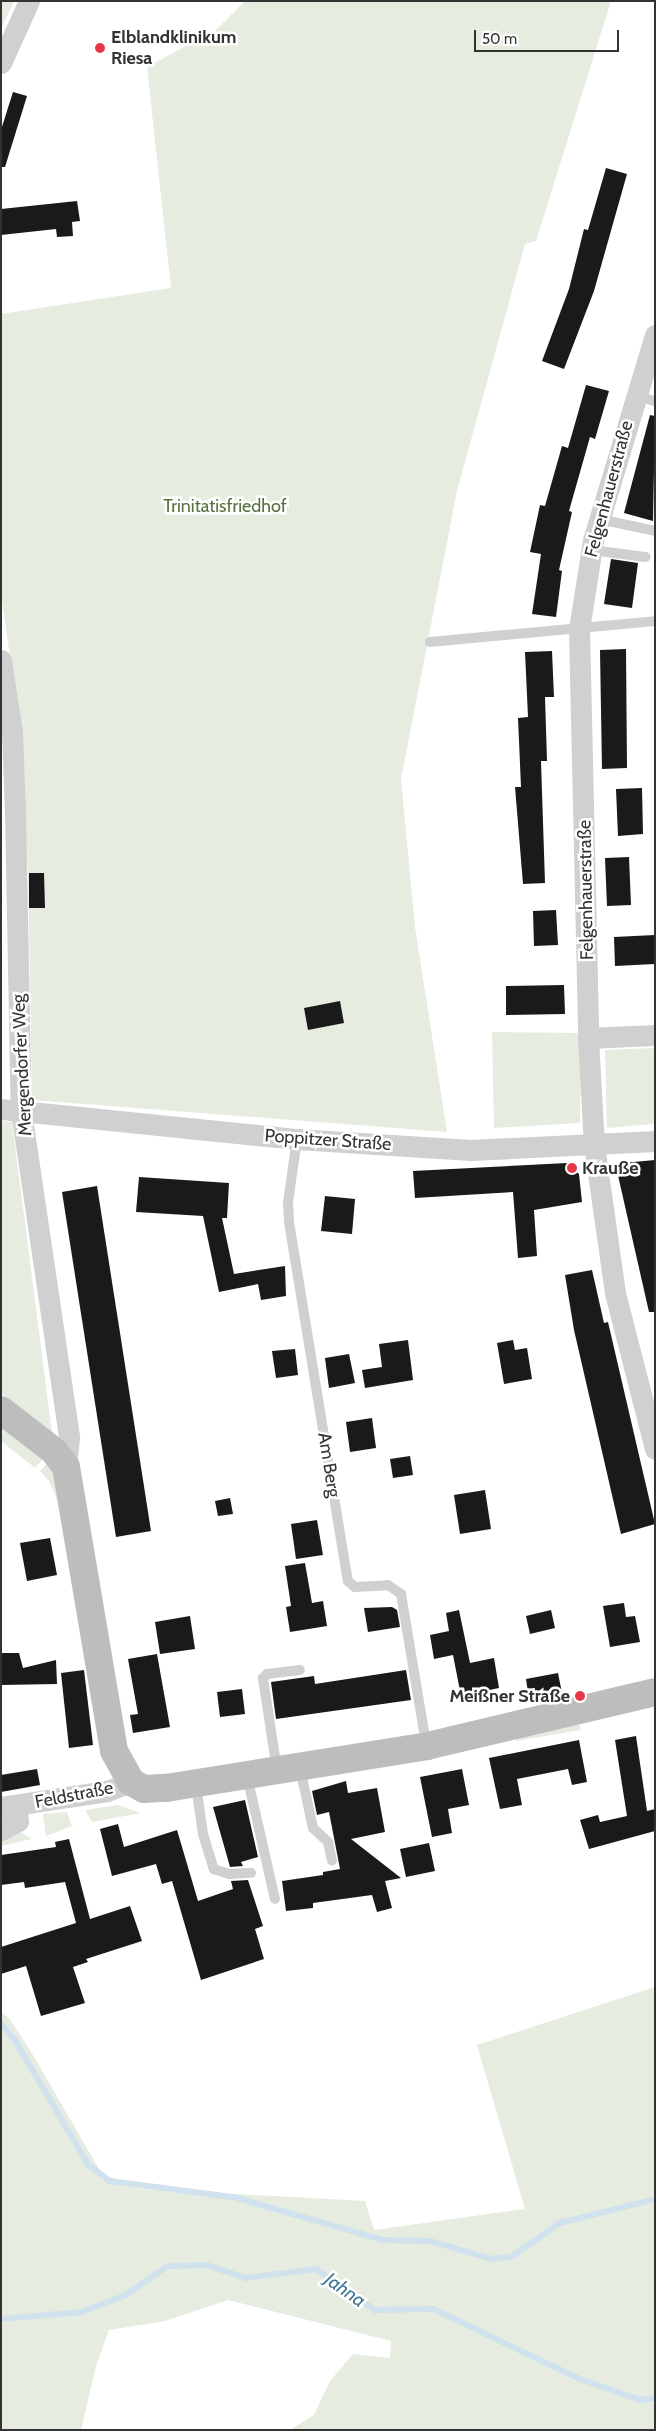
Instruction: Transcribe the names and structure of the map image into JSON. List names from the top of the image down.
{
  "streets": {
    "street": [
      "Felgenhauerstraße",
      "Mergendorfer Weg",
      "Poppitzer Straße",
      "Feldstraße"
    ],
    "lane": ["Am Berg"]
  },
  "crossings": [
    ["Felgenhauerstraße", "Poppitzer Straße"],
    ["Mergendorfer Weg", "Poppitzer Straße"],
    ["Poppitzer Straße", "Am Berg"]
  ],
  "water": ["Jahna"],
  "parks": ["Trinitatisfriedhof"],
  "places": ["Elblandklinikum Riesa", "Krauße", "Meißner Straße"],
  "scale_bar": "50 m"
}
